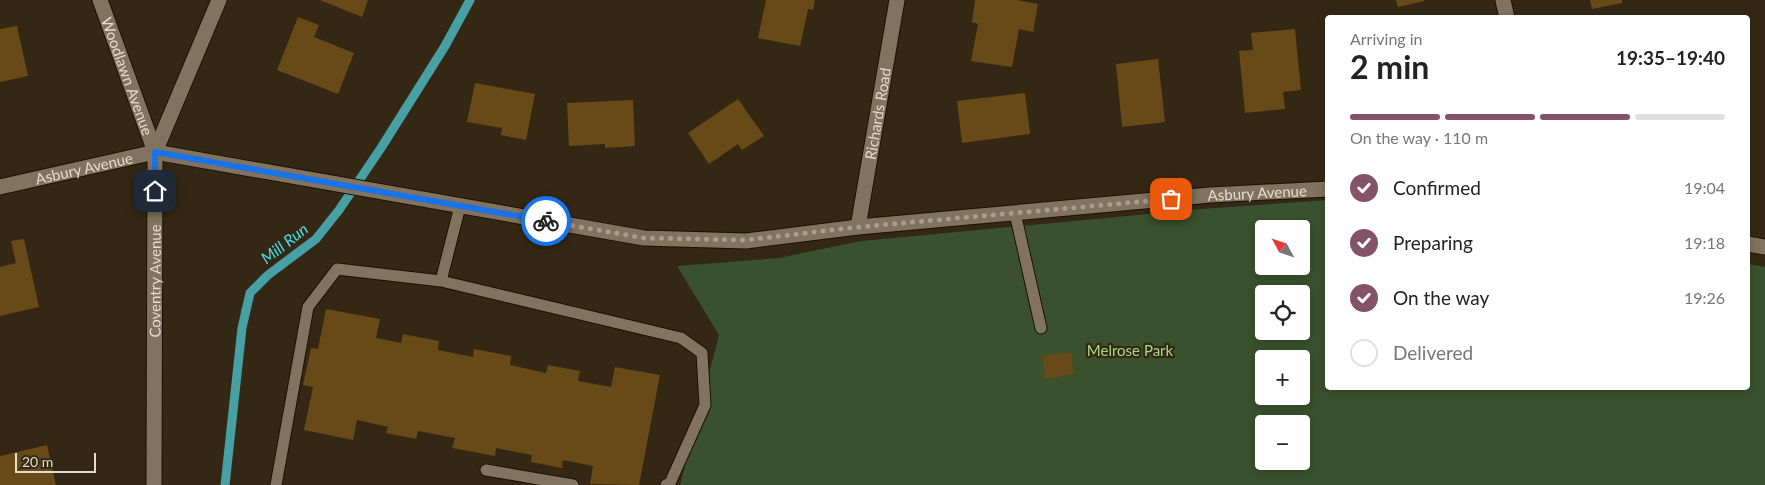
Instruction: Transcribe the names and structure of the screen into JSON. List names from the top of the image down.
{
  "streets": {
    "street": [
      "Woodlawn Avenue",
      "Richards Road",
      "Asbury Avenue",
      "Coventry Avenue"
    ]
  },
  "crossings": [
    ["Woodlawn Avenue", "Asbury Avenue"],
    ["Woodlawn Avenue", "Coventry Avenue"],
    ["Richards Road", "Asbury Avenue"],
    ["Asbury Avenue", "Coventry Avenue"]
  ],
  "water": ["Mill Run"],
  "parks": ["Melrose Park"],
  "scale_bar": "20 m",
  "north": "top left",
  "page": {
    "heading": ["2 min", "Arriving in", "19:35–19:40"],
    "bar": "On the way · 110 m",
    "list": [
      ["Confirmed", "19:04"],
      ["Preparing", "19:18"],
      ["On the way", "19:26"],
      "Delivered"
    ],
    "map_buttons": ["+", "−"],
    "scale": "20 m"
  }
}
